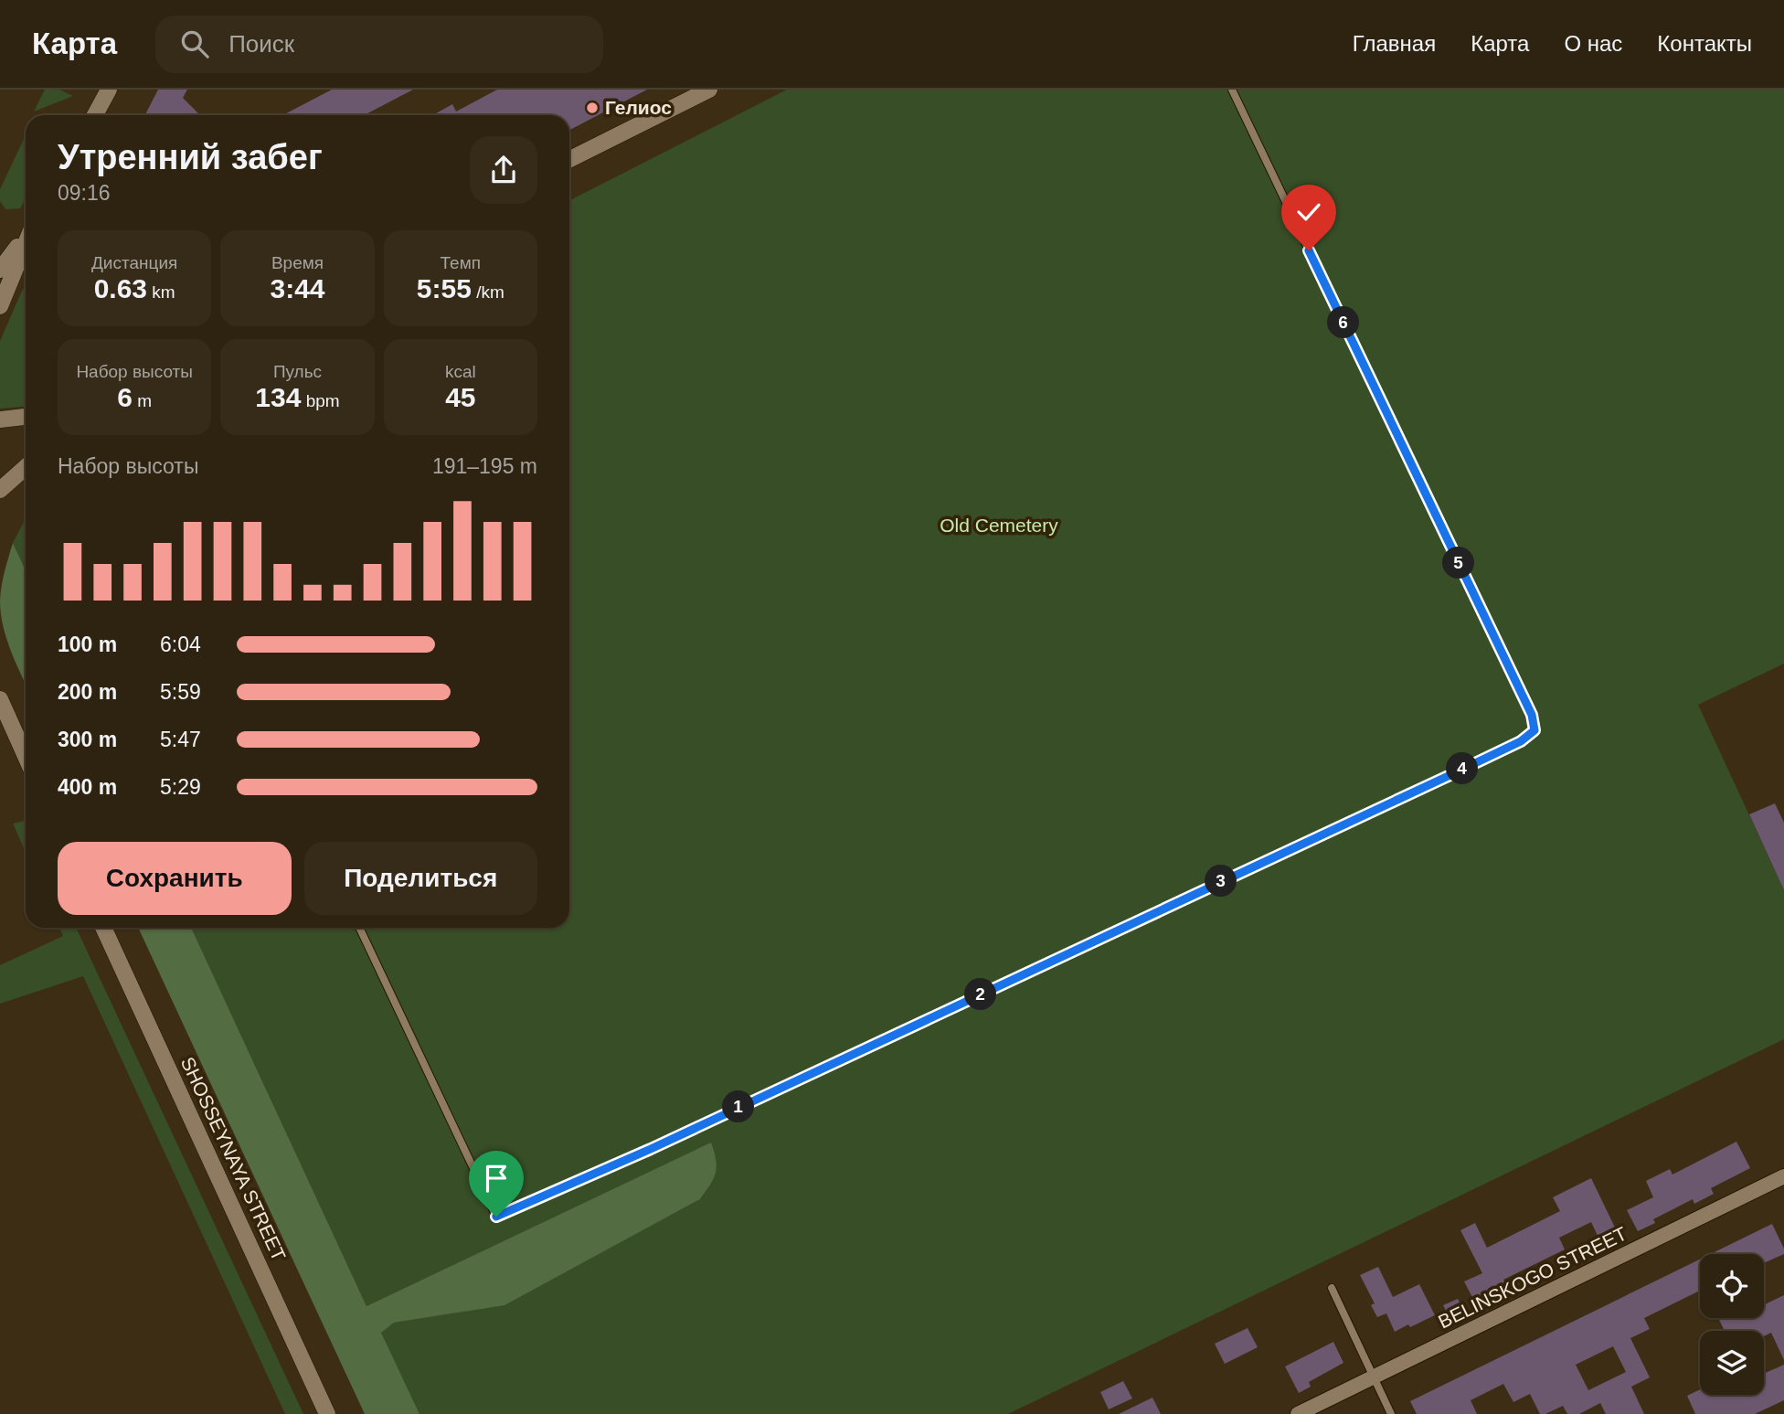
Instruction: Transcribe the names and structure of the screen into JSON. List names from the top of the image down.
{
  "streets": {
    "main road": ["SHOSSEYNAYA STREET"],
    "street": ["BELINSKOGO STREET"]
  },
  "parks": ["Old Cemetery"],
  "places": ["Гелиос"],
  "page": {
    "header": "Карта",
    "search": "Поиск",
    "nav": [
      "Главная",
      "Карта",
      "О нас",
      "Контакты"
    ],
    "heading": ["Утренний забег", "09:16"],
    "stats": [
      ["Дистанция", "0.63 km"],
      ["Время", "3:44"],
      ["Темп", "5:55 /km"],
      ["Набор высоты", "6 m"],
      ["Пульс", "134 bpm"],
      ["kcal", "45"]
    ],
    "pins": [
      "6",
      "5",
      "4",
      "3",
      "2",
      "1"
    ],
    "chart": ["Набор высоты", "191–195 m"],
    "list": [
      {
        "name": "100 m",
        "note": "6:04"
      },
      {
        "name": "200 m",
        "note": "5:59"
      },
      {
        "name": "300 m",
        "note": "5:47"
      },
      {
        "name": "400 m",
        "note": "5:29"
      }
    ],
    "buttons": ["Сохранить", "Поделиться"]
  }
}
